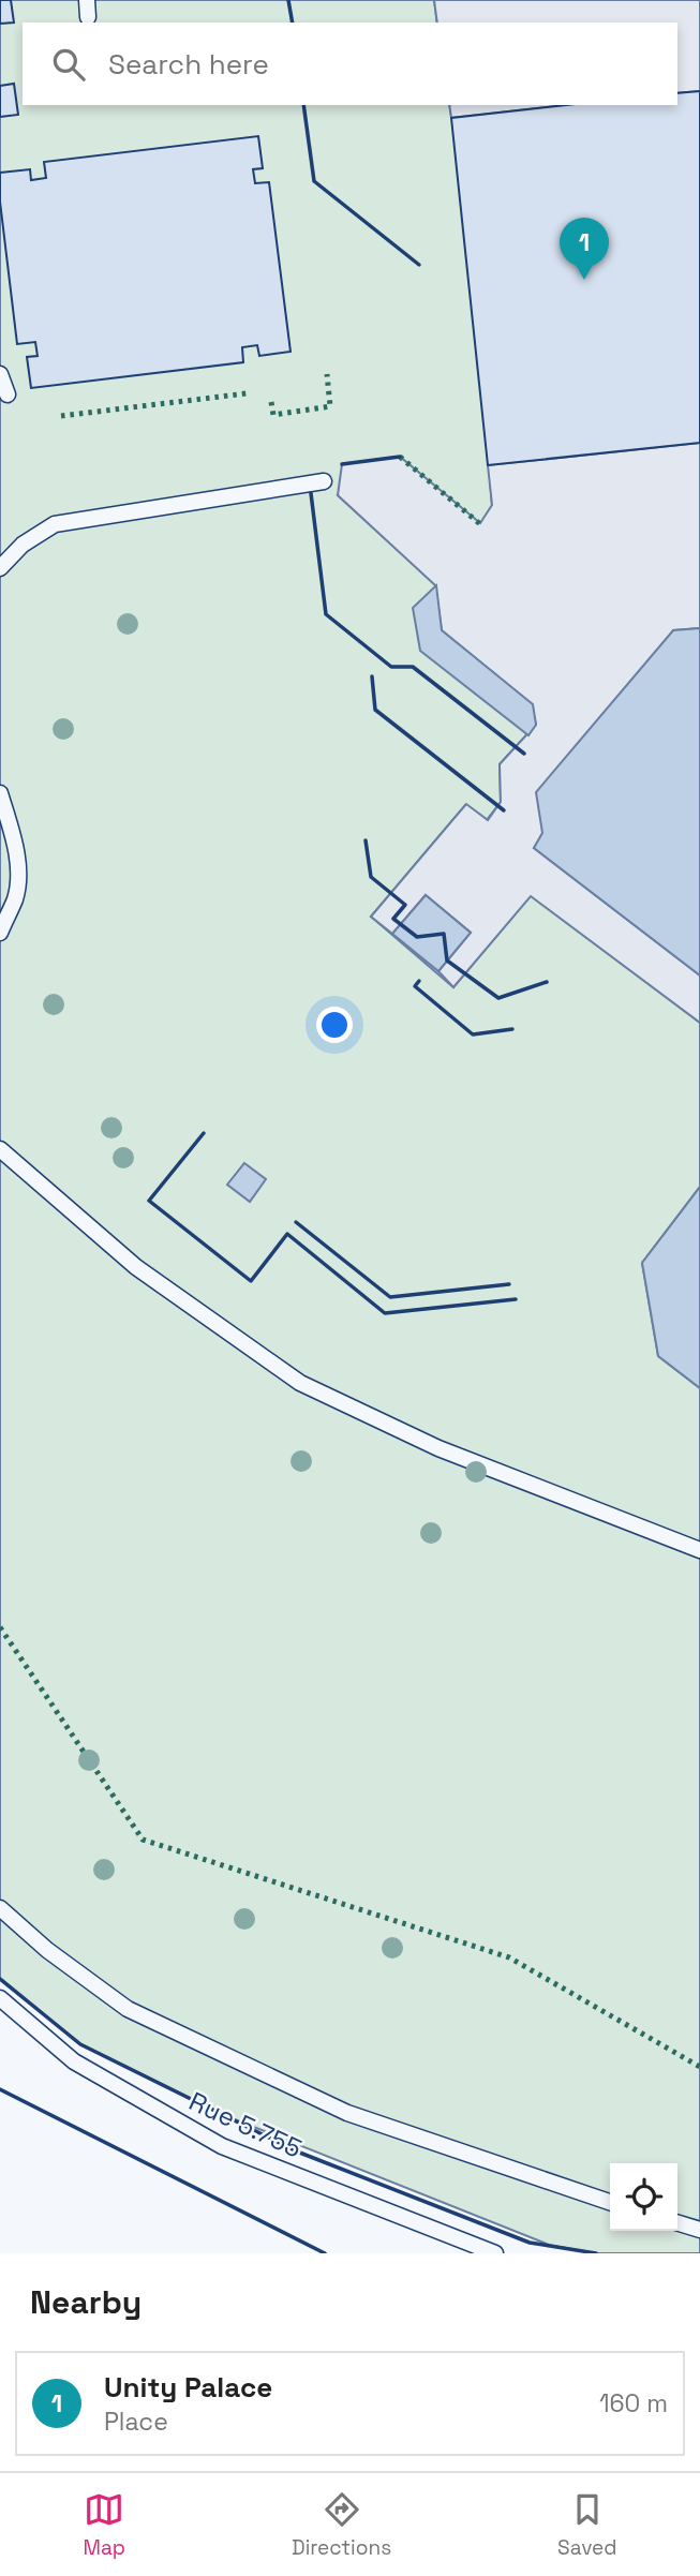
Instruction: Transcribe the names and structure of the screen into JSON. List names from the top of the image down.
{
  "streets": {
    "lane": ["Rue 5.755"]
  },
  "page": {
    "search": "Search here",
    "pins": "1",
    "heading": "Nearby",
    "list": [
      {
        "mark": "1",
        "name": "Unity Palace",
        "note": "Place",
        "value": "160 m"
      }
    ],
    "nav": ["Map", "Directions", "Saved"]
  }
}
